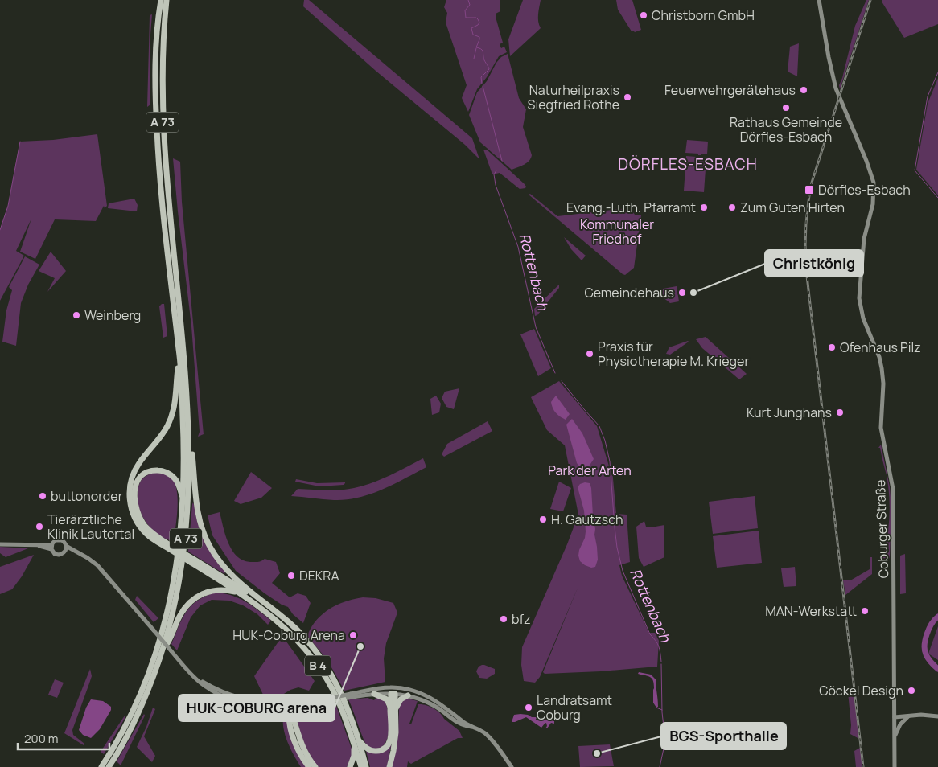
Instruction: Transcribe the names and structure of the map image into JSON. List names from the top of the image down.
{
  "streets": {
    "highway": ["A 73", "B 4"],
    "street": ["Coburger Straße"]
  },
  "districts": ["DÖRFLES-ESBACH"],
  "water": ["Rottenbach"],
  "parks": ["Kommunaler Friedhof", "Park der Arten"],
  "places": {
    "other": [
      "Christborn GmbH",
      "Feuerwehrgerätehaus",
      "Naturheilpraxis Siegfried Rothe",
      "Rathaus Gemeinde Dörfles-Esbach",
      "Evang.-Luth. Pfarramt",
      "Zum Guten Hirten",
      "Gemeindehaus",
      "Christkönig",
      "Weinberg",
      "Ofenhaus Pilz",
      "Praxis für Physiotherapie M. Krieger",
      "Kurt Junghans",
      "buttonorder",
      "H. Gautzsch",
      "Tierärztliche Klinik Lautertal",
      "DEKRA",
      "MAN-Werkstatt",
      "bfz",
      "HUK-Coburg Arena",
      "HUK-COBURG arena",
      "Göckel Design",
      "Landratsamt Coburg",
      "BGS-Sporthalle"
    ],
    "transit": ["Dörfles-Esbach"]
  },
  "scale_bar": "200 m"
}
